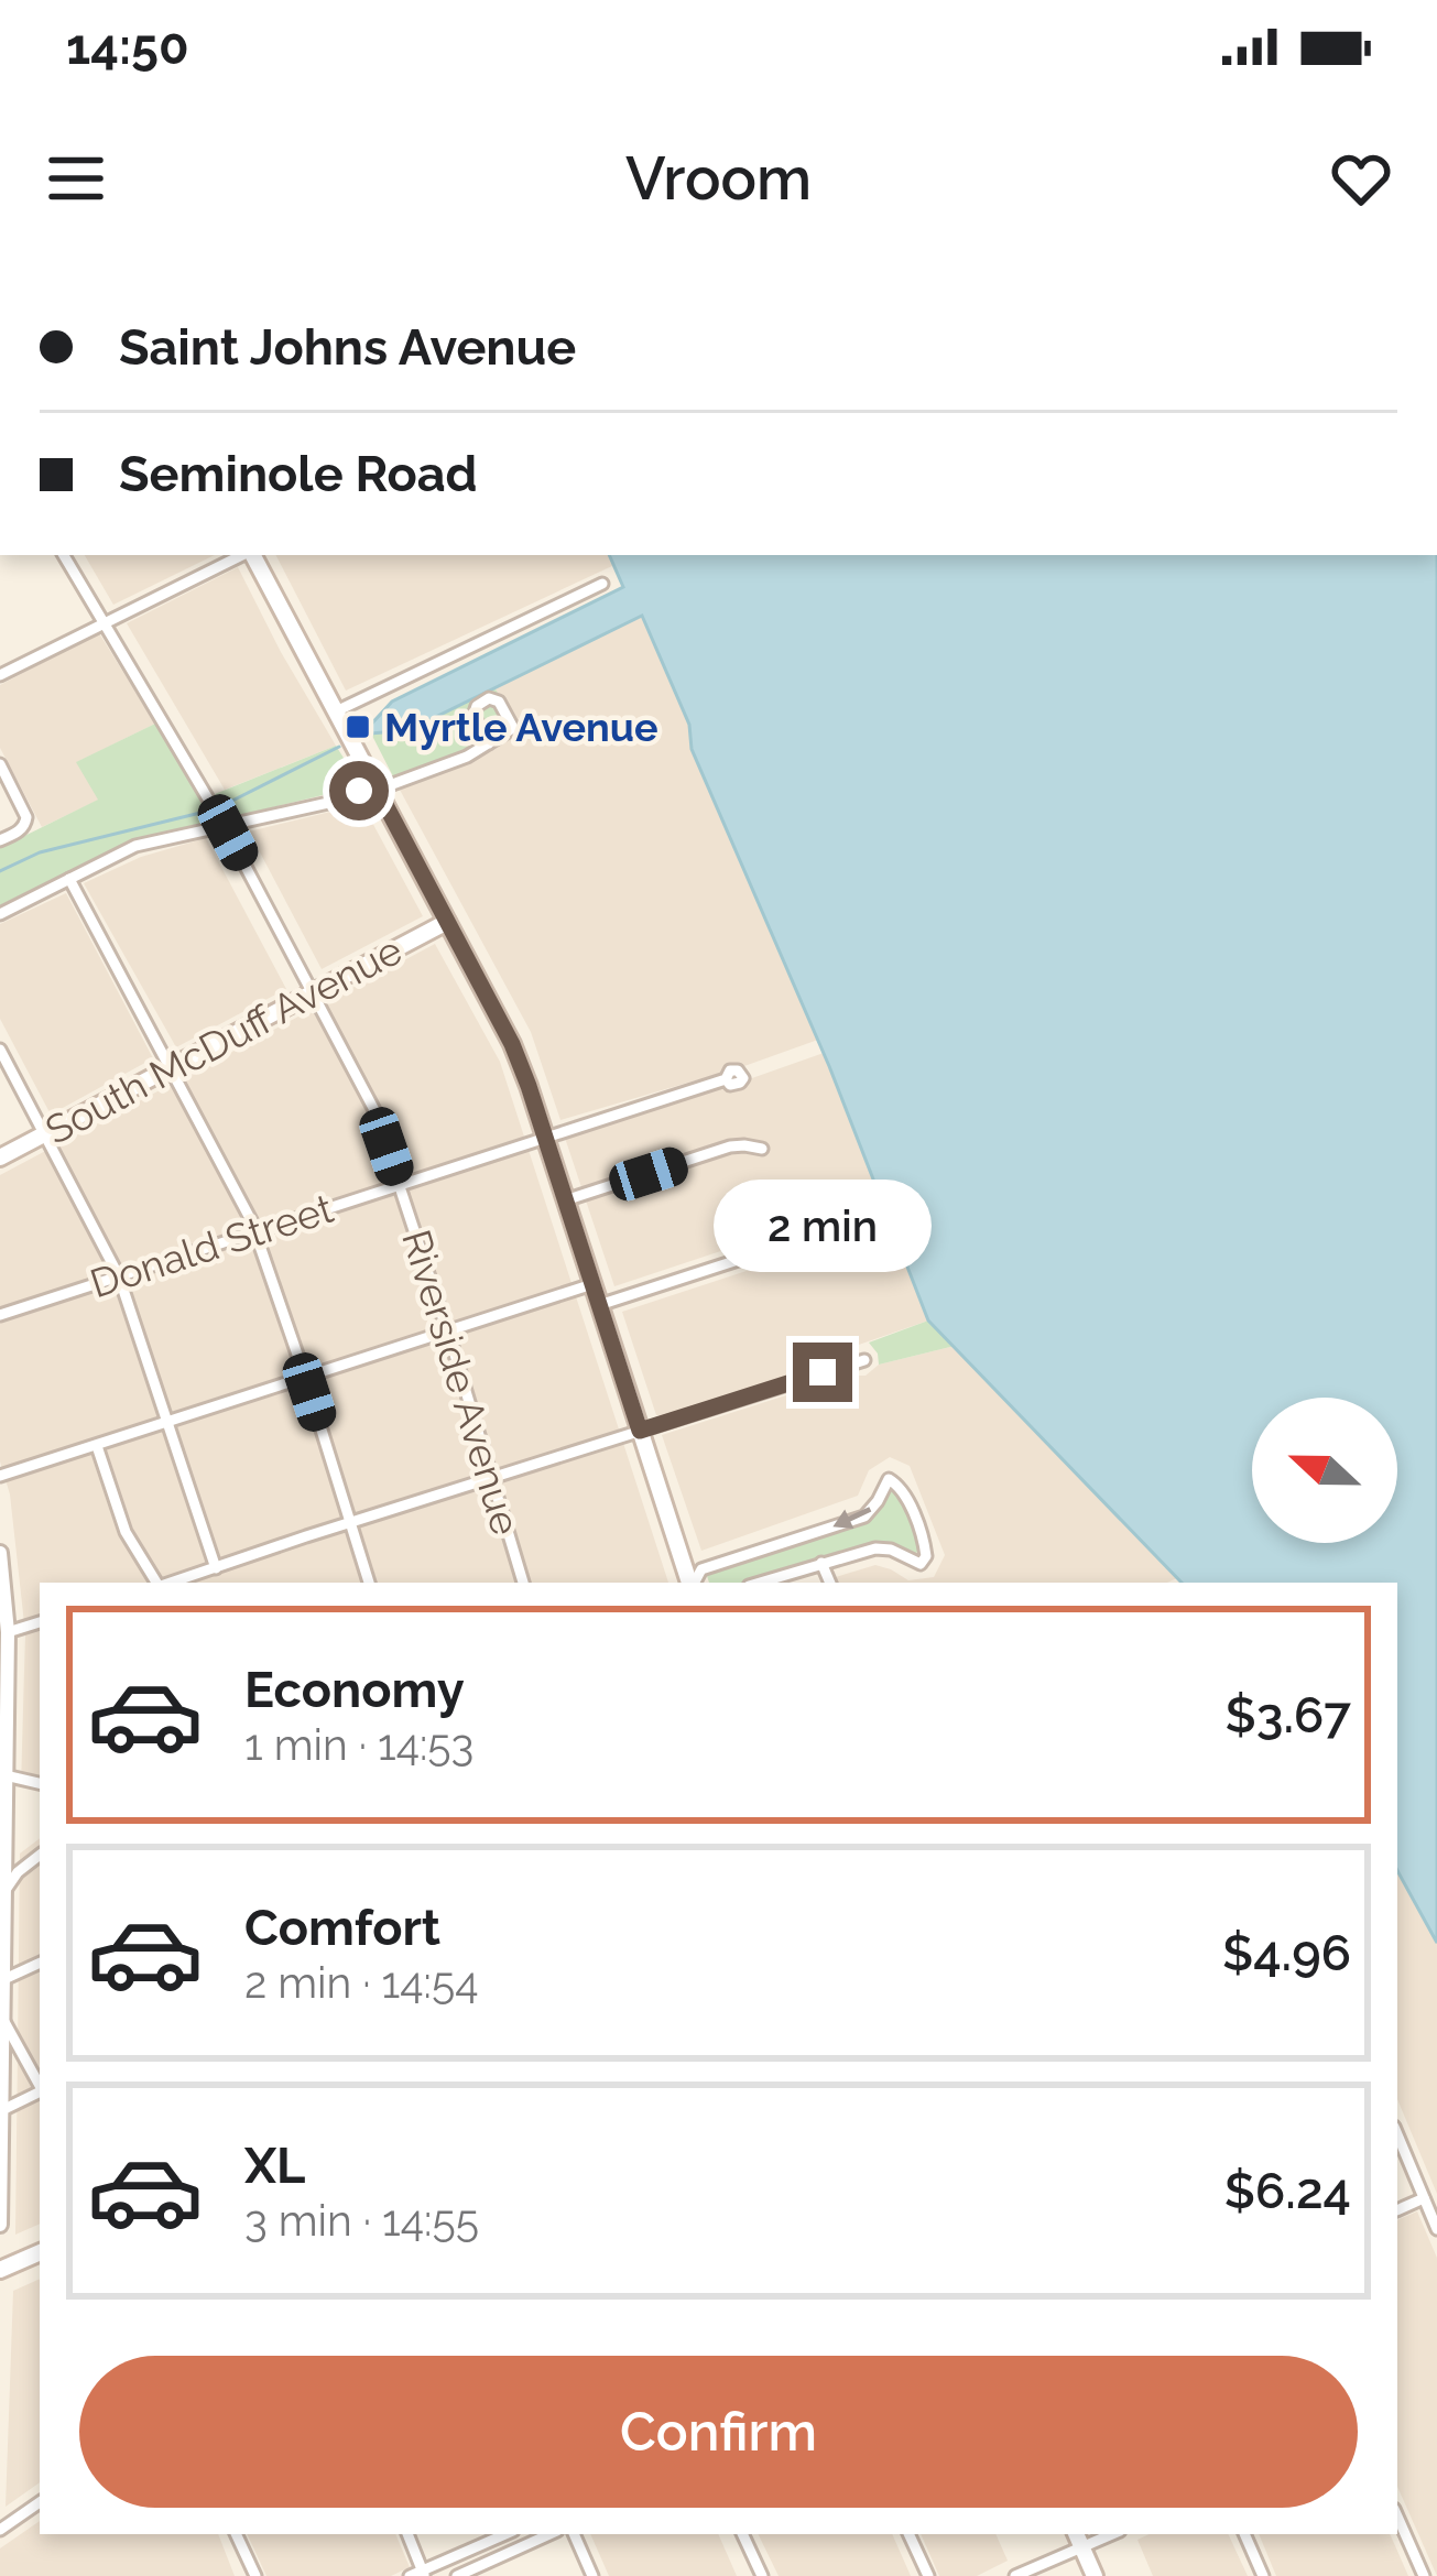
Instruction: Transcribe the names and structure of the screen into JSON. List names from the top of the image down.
{
  "streets": {
    "main road": ["South McDuff Avenue"],
    "street": ["Donald Street", "Riverside Avenue"]
  },
  "crossings": [
    ["South McDuff Avenue", "Riverside Avenue"],
    ["Donald Street", "Riverside Avenue"]
  ],
  "places": {
    "transit": ["Myrtle Avenue"]
  },
  "north": "left",
  "page": {
    "status": "14:50",
    "header": "Vroom",
    "banner": ["Saint Johns Avenue", "Seminole Road"],
    "bubble": "2 min",
    "list": [
      {
        "name": "Economy",
        "note": "1 min · 14:53",
        "value": "$3.67"
      },
      {
        "name": "Comfort",
        "note": "2 min · 14:54",
        "value": "$4.96"
      },
      {
        "name": "XL",
        "note": "3 min · 14:55",
        "value": "$6.24"
      }
    ],
    "buttons": "Confirm"
  }
}
